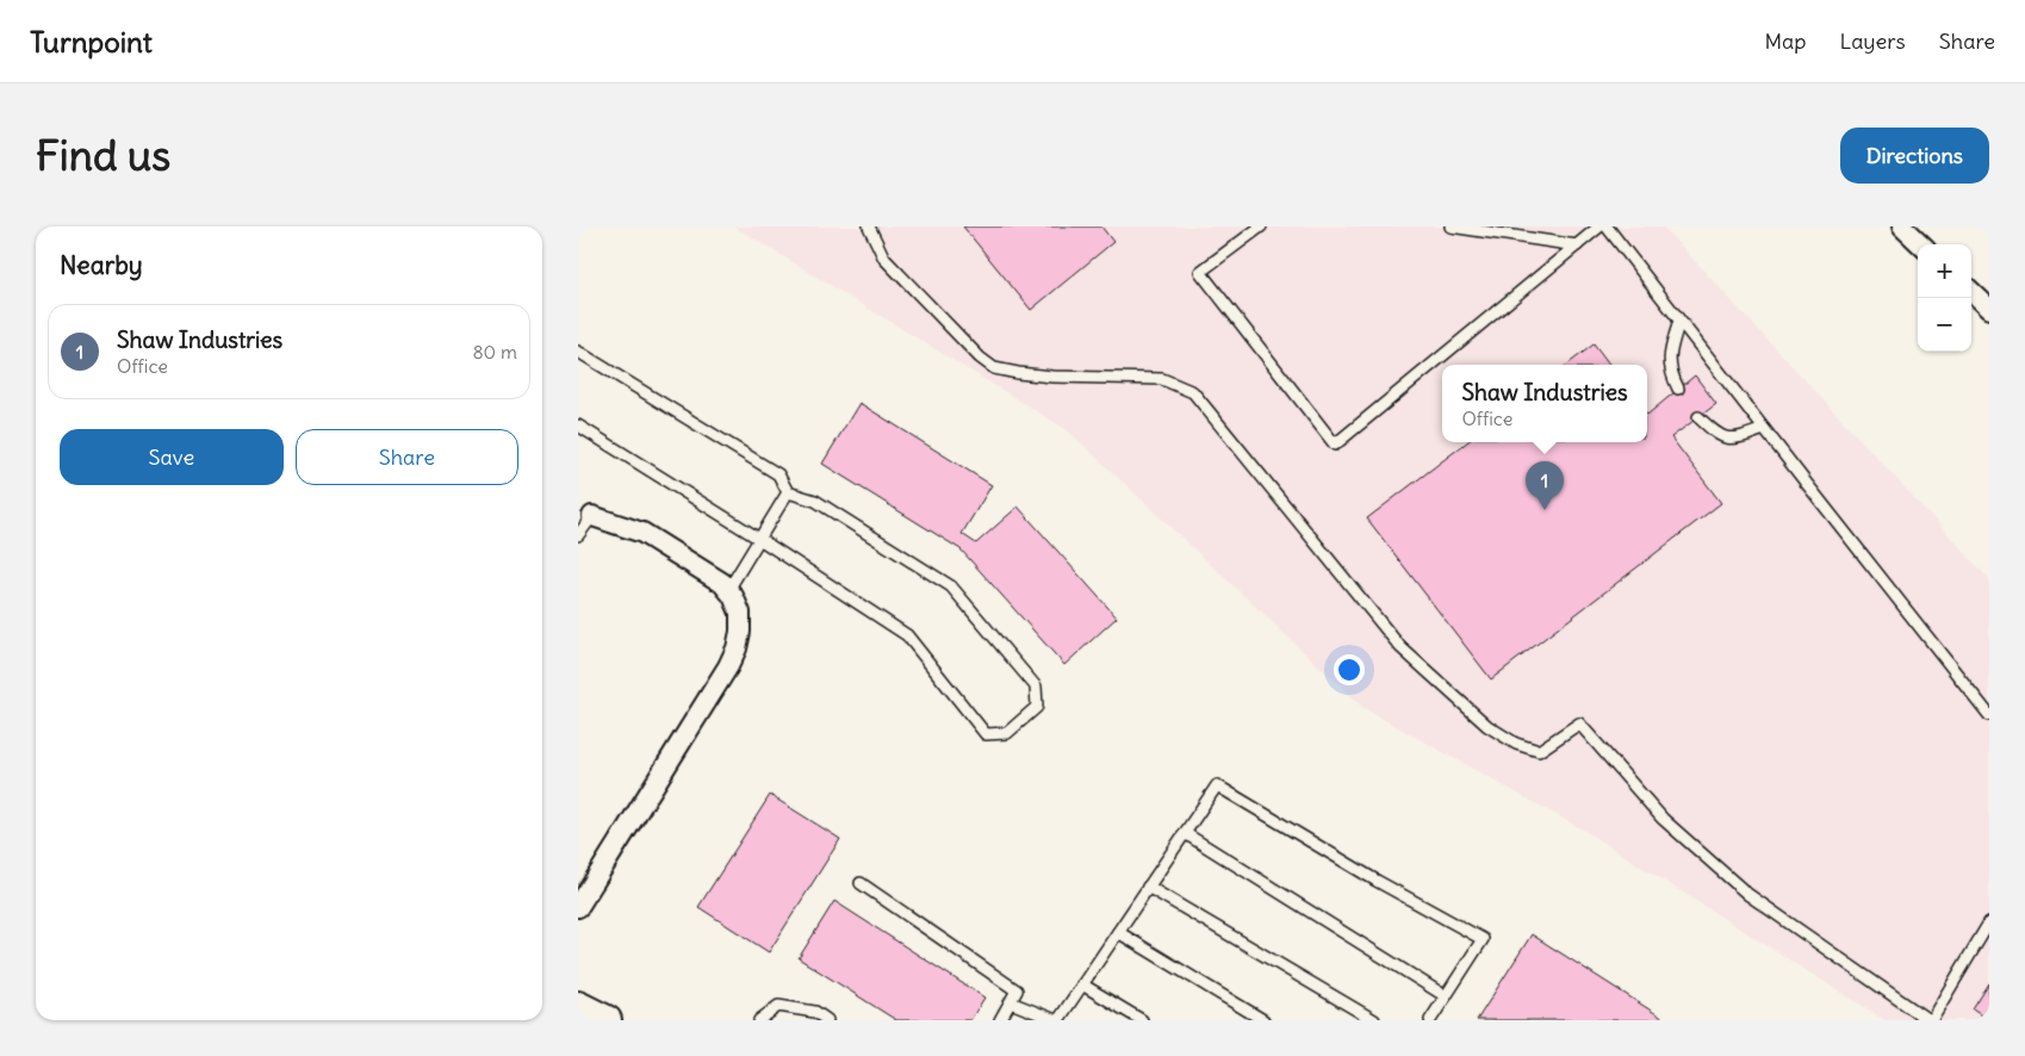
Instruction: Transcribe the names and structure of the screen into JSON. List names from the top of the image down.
{
  "page": {
    "header": "Turnpoint",
    "nav": ["Map", "Layers", "Share"],
    "buttons": [
      "Directions",
      ["Save", "Share"]
    ],
    "title": "Find us",
    "heading": "Nearby",
    "map_buttons": ["+", "−"],
    "list": [
      {
        "mark": "1",
        "name": "Shaw Industries",
        "note": "Office",
        "value": "80 m"
      }
    ],
    "popup": ["Shaw Industries", "Office"],
    "pins": "1"
  }
}
